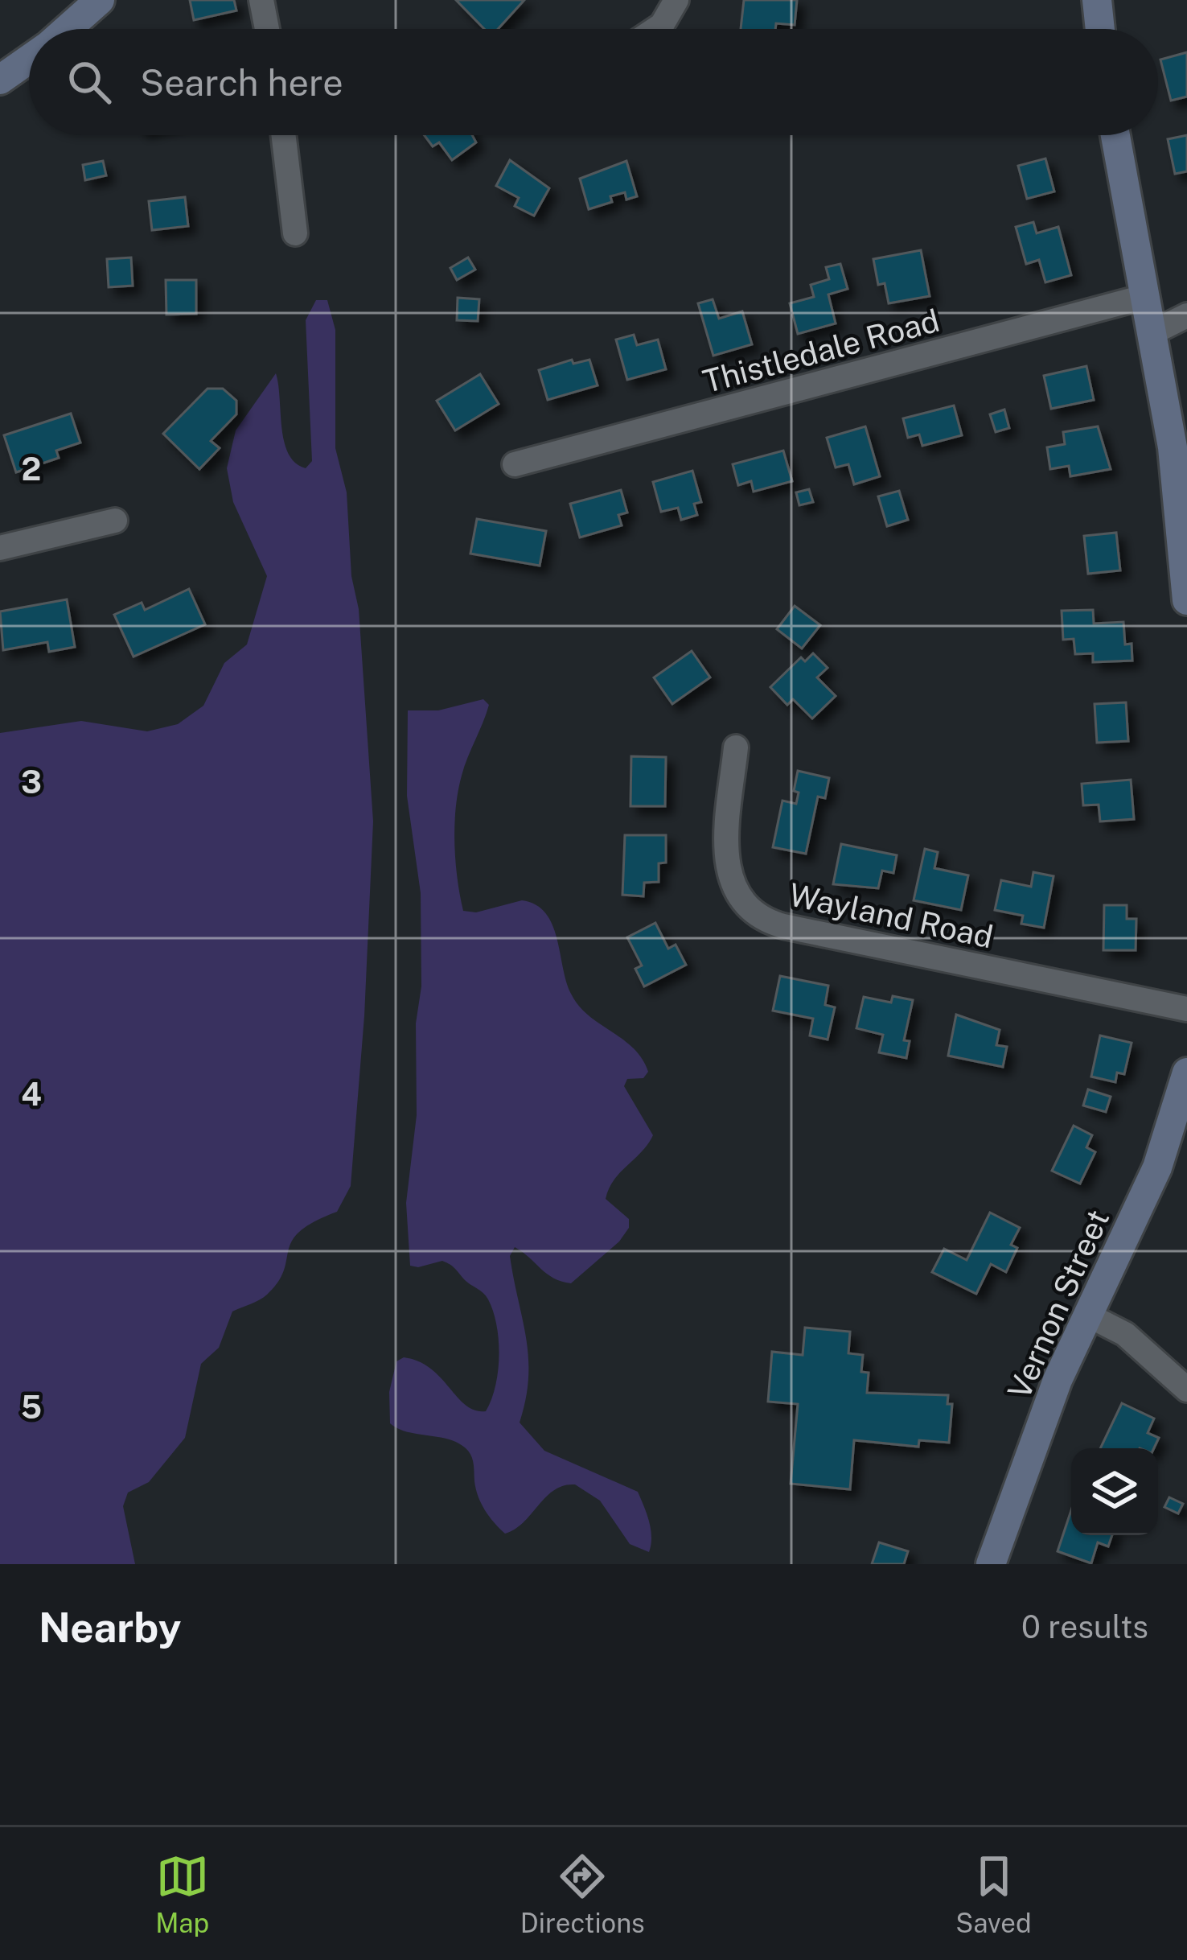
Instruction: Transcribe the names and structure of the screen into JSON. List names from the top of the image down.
{
  "streets": {
    "main road": ["Vernon Street"],
    "street": ["Thistledale Road", "Wayland Road"]
  },
  "page": {
    "search": "Search here",
    "heading": ["Nearby", "0 results"],
    "nav": ["Map", "Directions", "Saved"]
  },
  "grid": {
    "rows": [
      "2",
      "3",
      "4",
      "5"
    ]
  }
}
